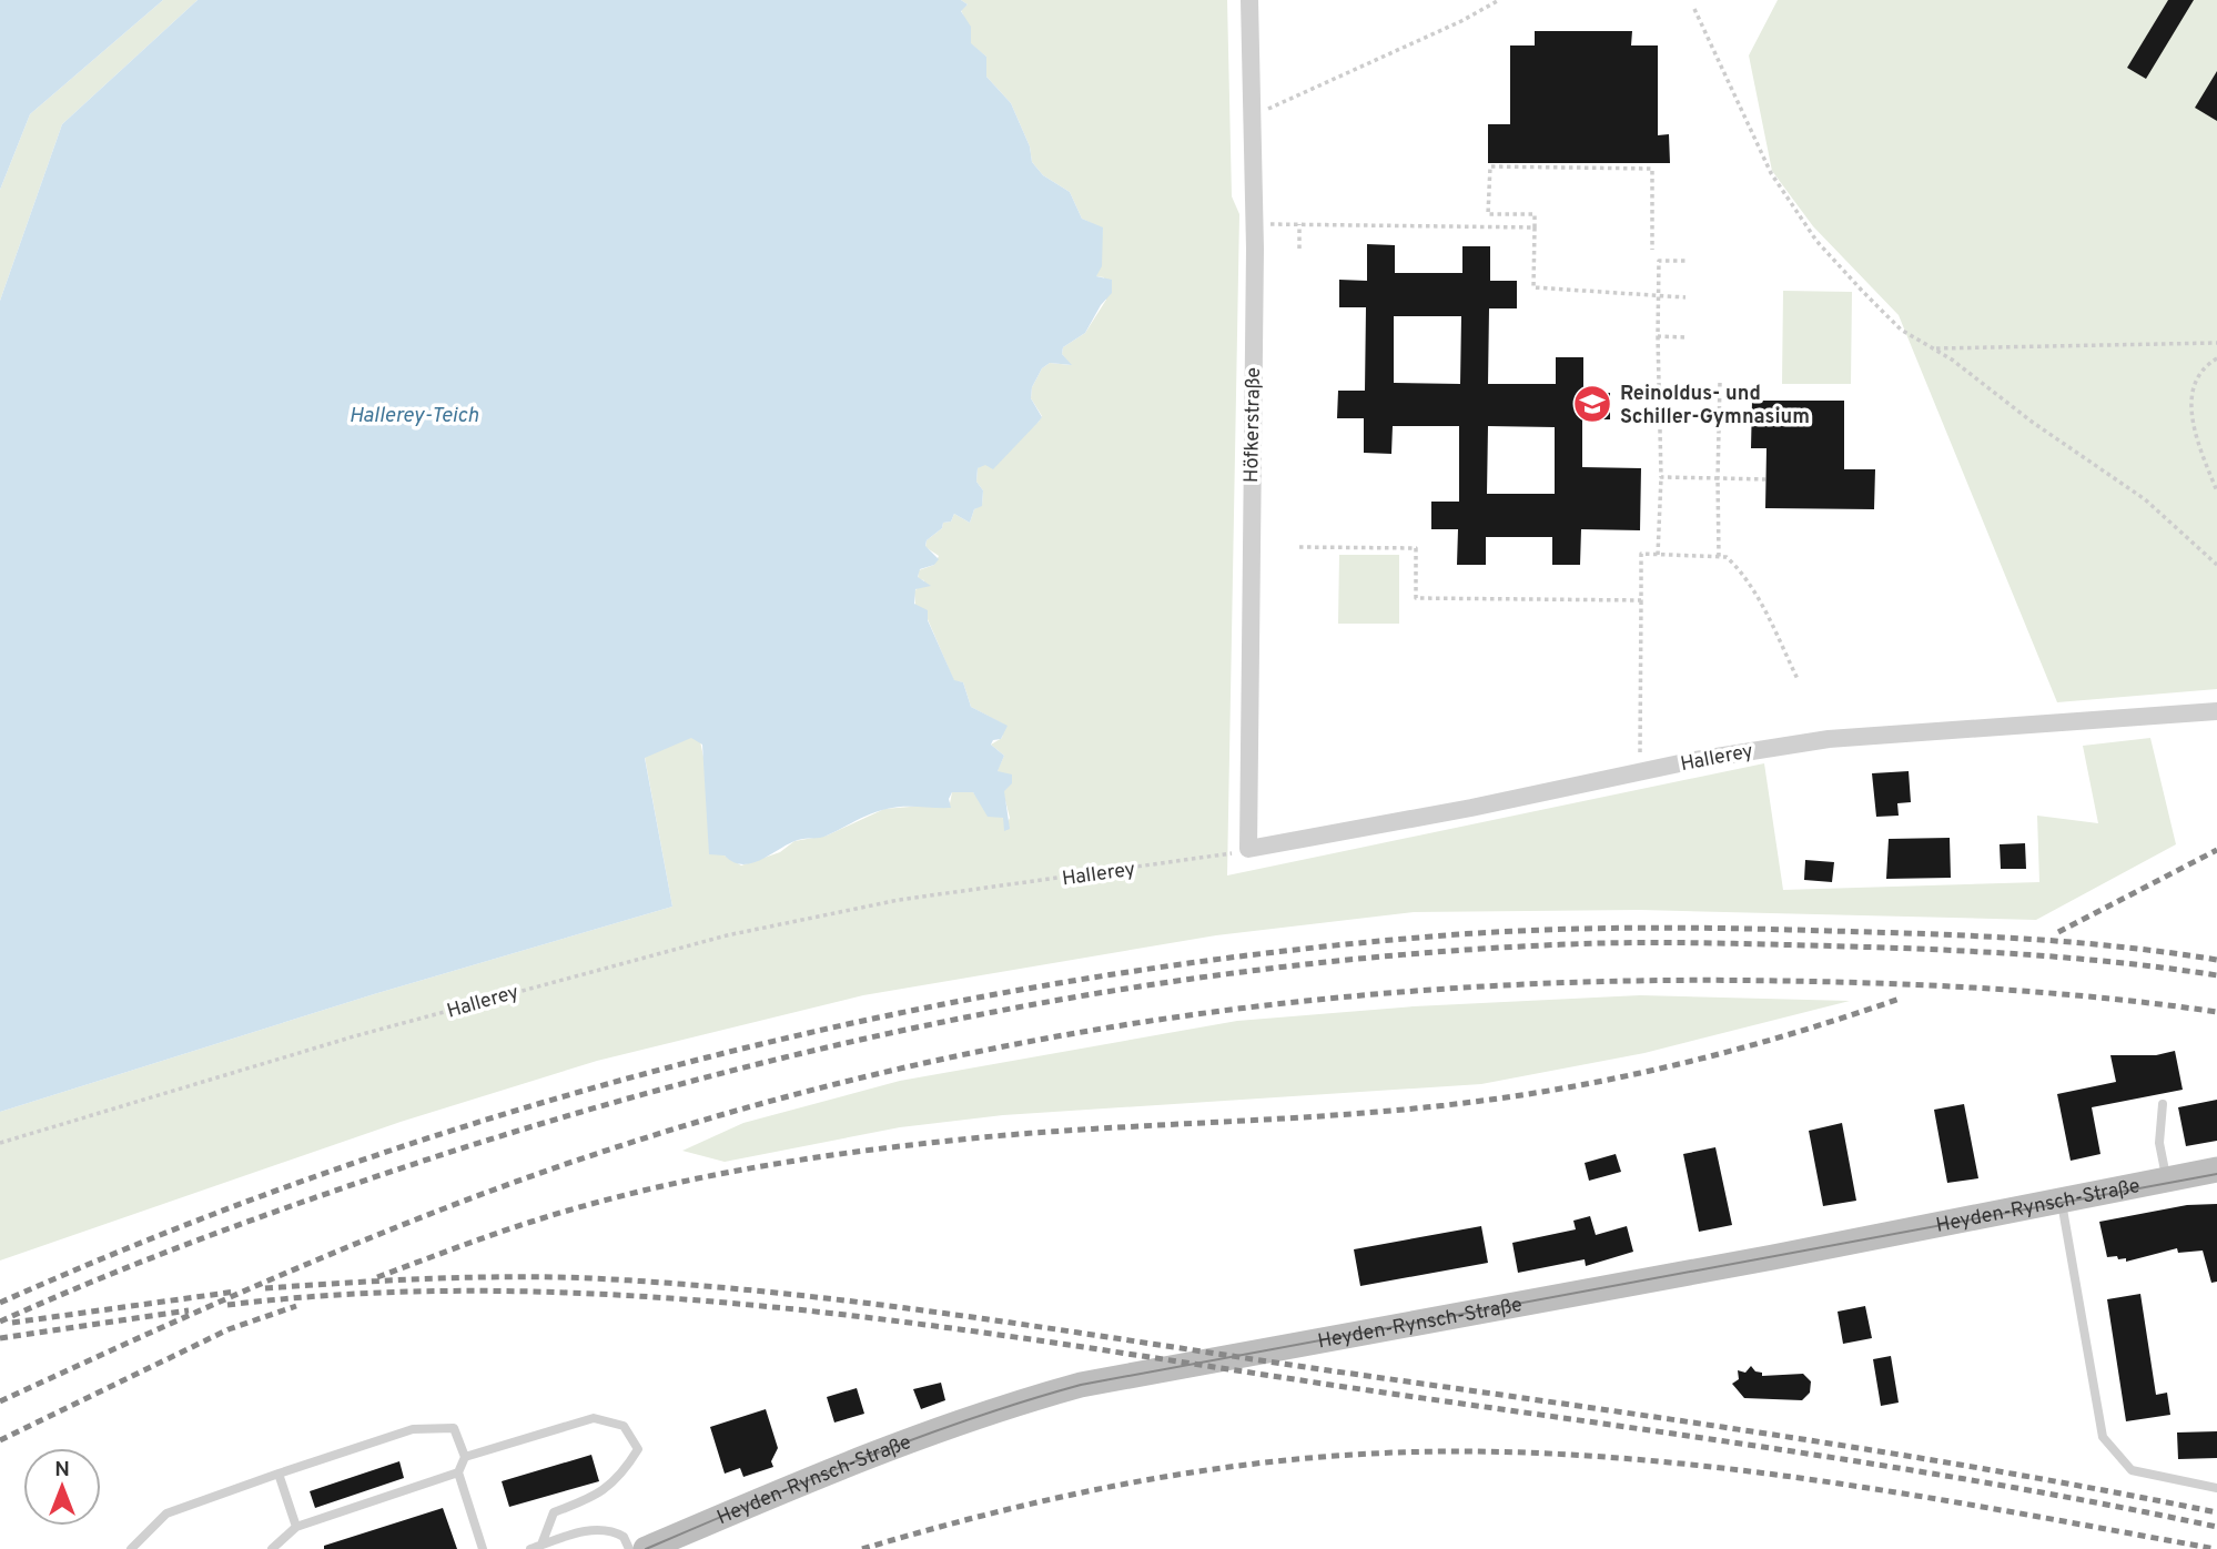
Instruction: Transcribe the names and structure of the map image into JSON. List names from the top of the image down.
{
  "streets": {
    "main road": ["Heyden-Rynsch-Straße"],
    "street": ["Höfkerstraße", "Hallerey"]
  },
  "crossings": [
    ["Höfkerstraße", "Hallerey"]
  ],
  "water": ["Hallerey-Teich"],
  "places": {
    "school or university": ["Reinoldus- und Schiller-Gymnasium"]
  },
  "north": "top"
}
